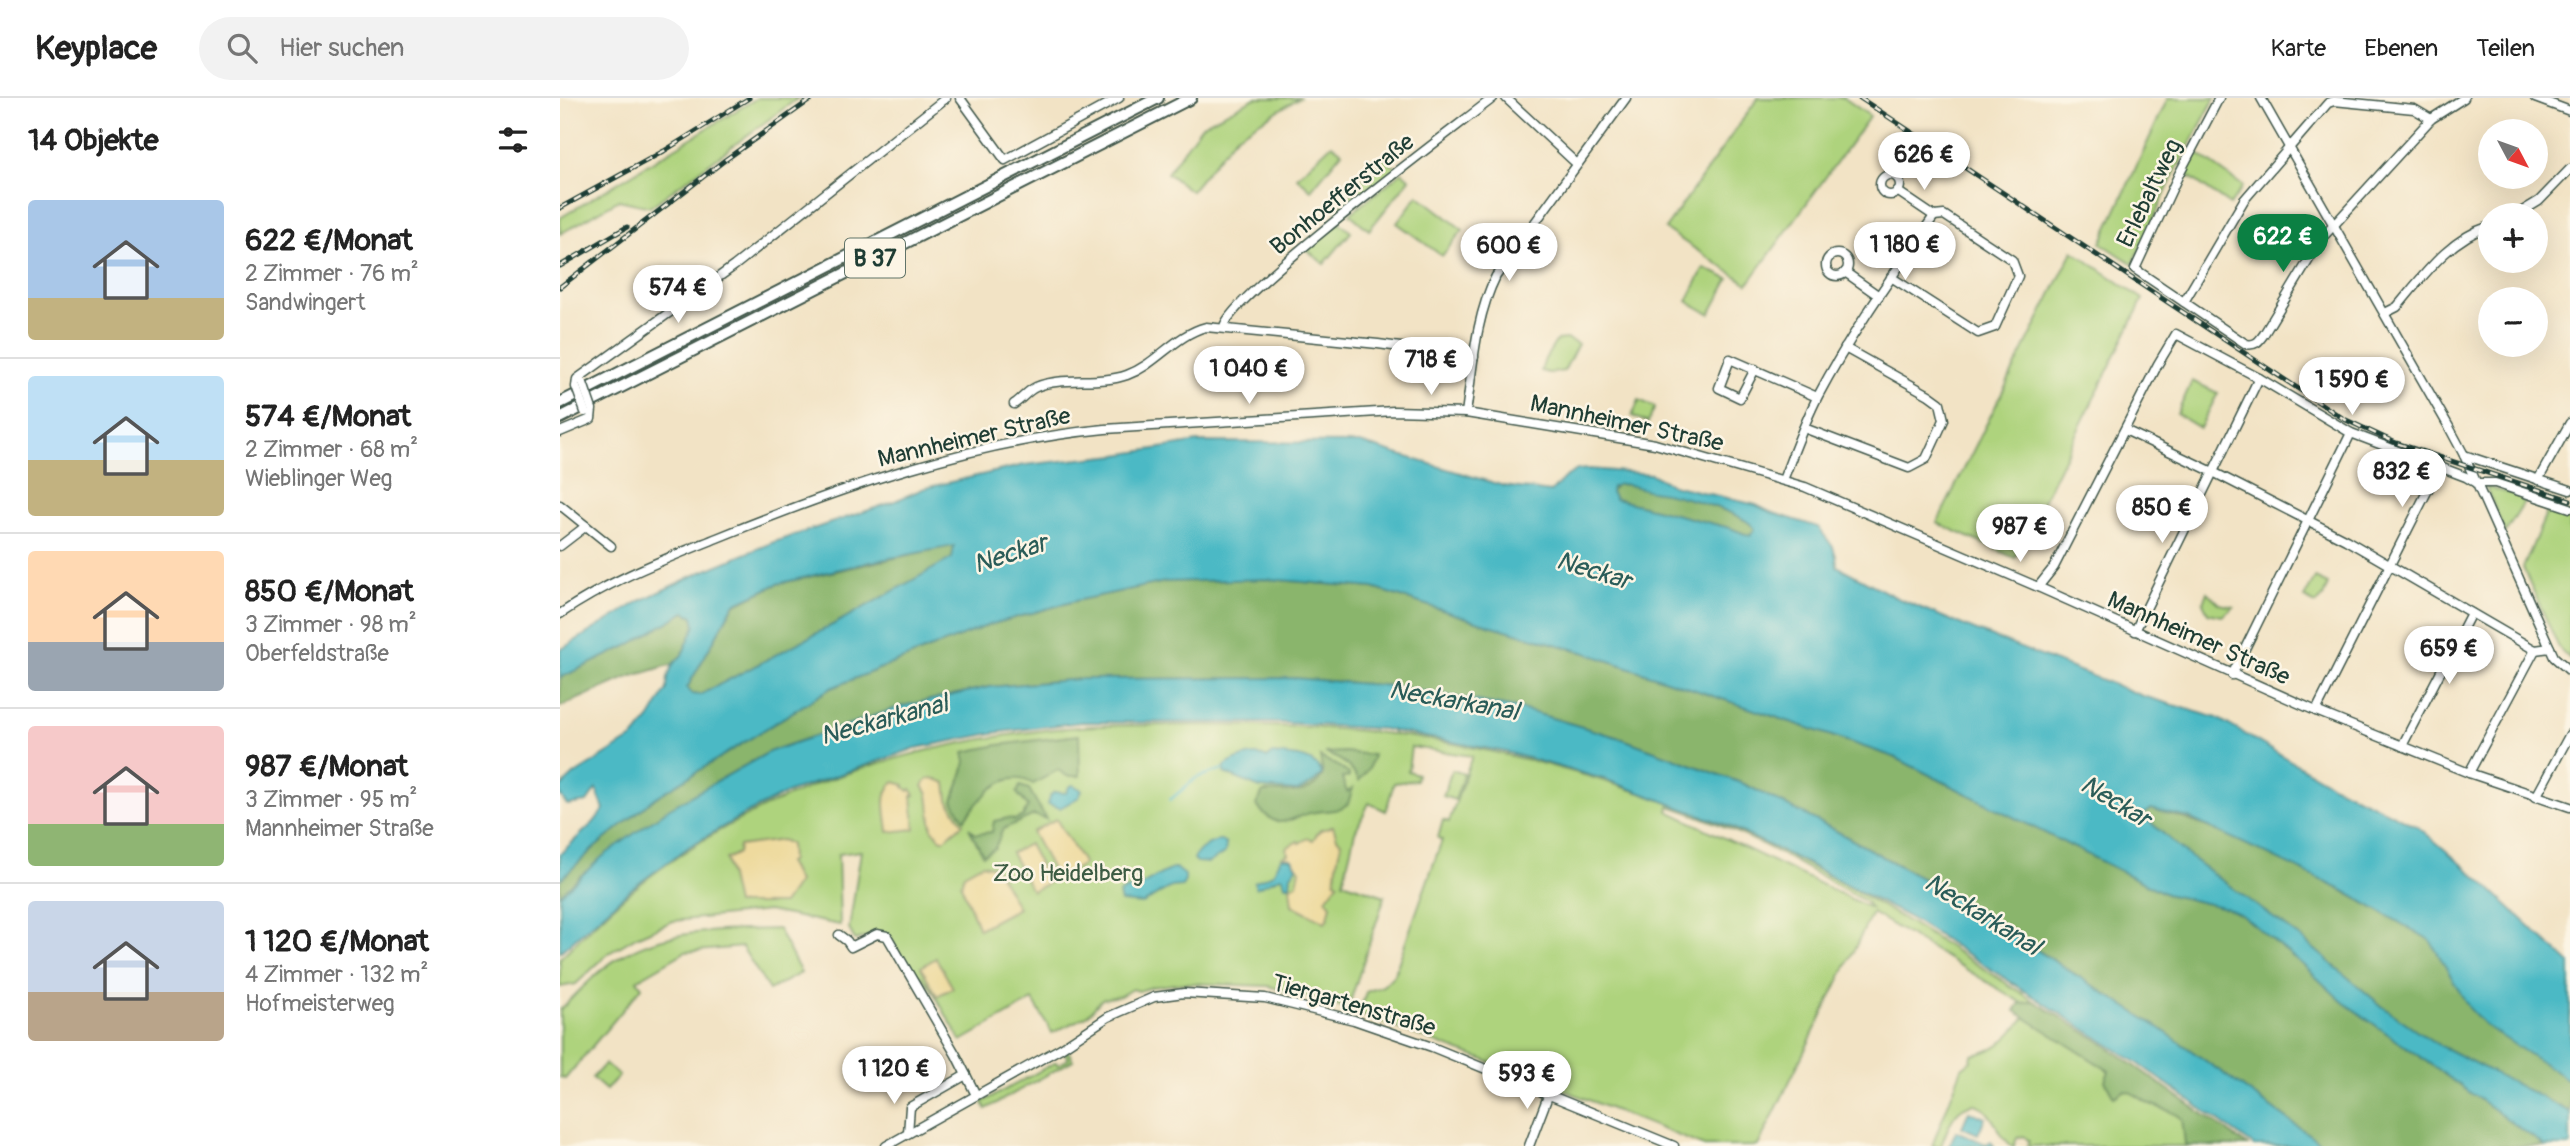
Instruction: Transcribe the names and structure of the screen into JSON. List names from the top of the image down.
{
  "streets": {
    "highway": ["B 37"],
    "street": [
      "Erlebaltweg",
      "Bonhoefferstraße",
      "Mannheimer Straße",
      "Tiergartenstraße"
    ]
  },
  "water": ["Neckar", "Neckarkanal"],
  "parks": ["Zoo Heidelberg"],
  "north": "bottom right",
  "page": {
    "header": "Keyplace",
    "search": "Hier suchen",
    "nav": ["Karte", "Ebenen", "Teilen"],
    "heading": "14 Objekte",
    "map_buttons": ["+", "−"],
    "price": [
      "626 €",
      "622 €",
      "1 180 €",
      "600 €",
      "574 €",
      "718 €",
      "1 040 €",
      "1 590 €",
      "832 €",
      "850 €",
      "987 €",
      "659 €",
      "1 120 €",
      "593 €"
    ],
    "list": [
      {
        "name": "622 €/Monat",
        "note": "2 Zimmer · 76 m² · Sandwingert"
      },
      {
        "name": "574 €/Monat",
        "note": "2 Zimmer · 68 m² · Wieblinger Weg"
      },
      {
        "name": "850 €/Monat",
        "note": "3 Zimmer · 98 m² · Oberfeldstraße"
      },
      {
        "name": "987 €/Monat",
        "note": "3 Zimmer · 95 m² · Mannheimer Straße"
      },
      {
        "name": "1 120 €/Monat",
        "note": "4 Zimmer · 132 m² · Hofmeisterweg"
      }
    ]
  }
}
